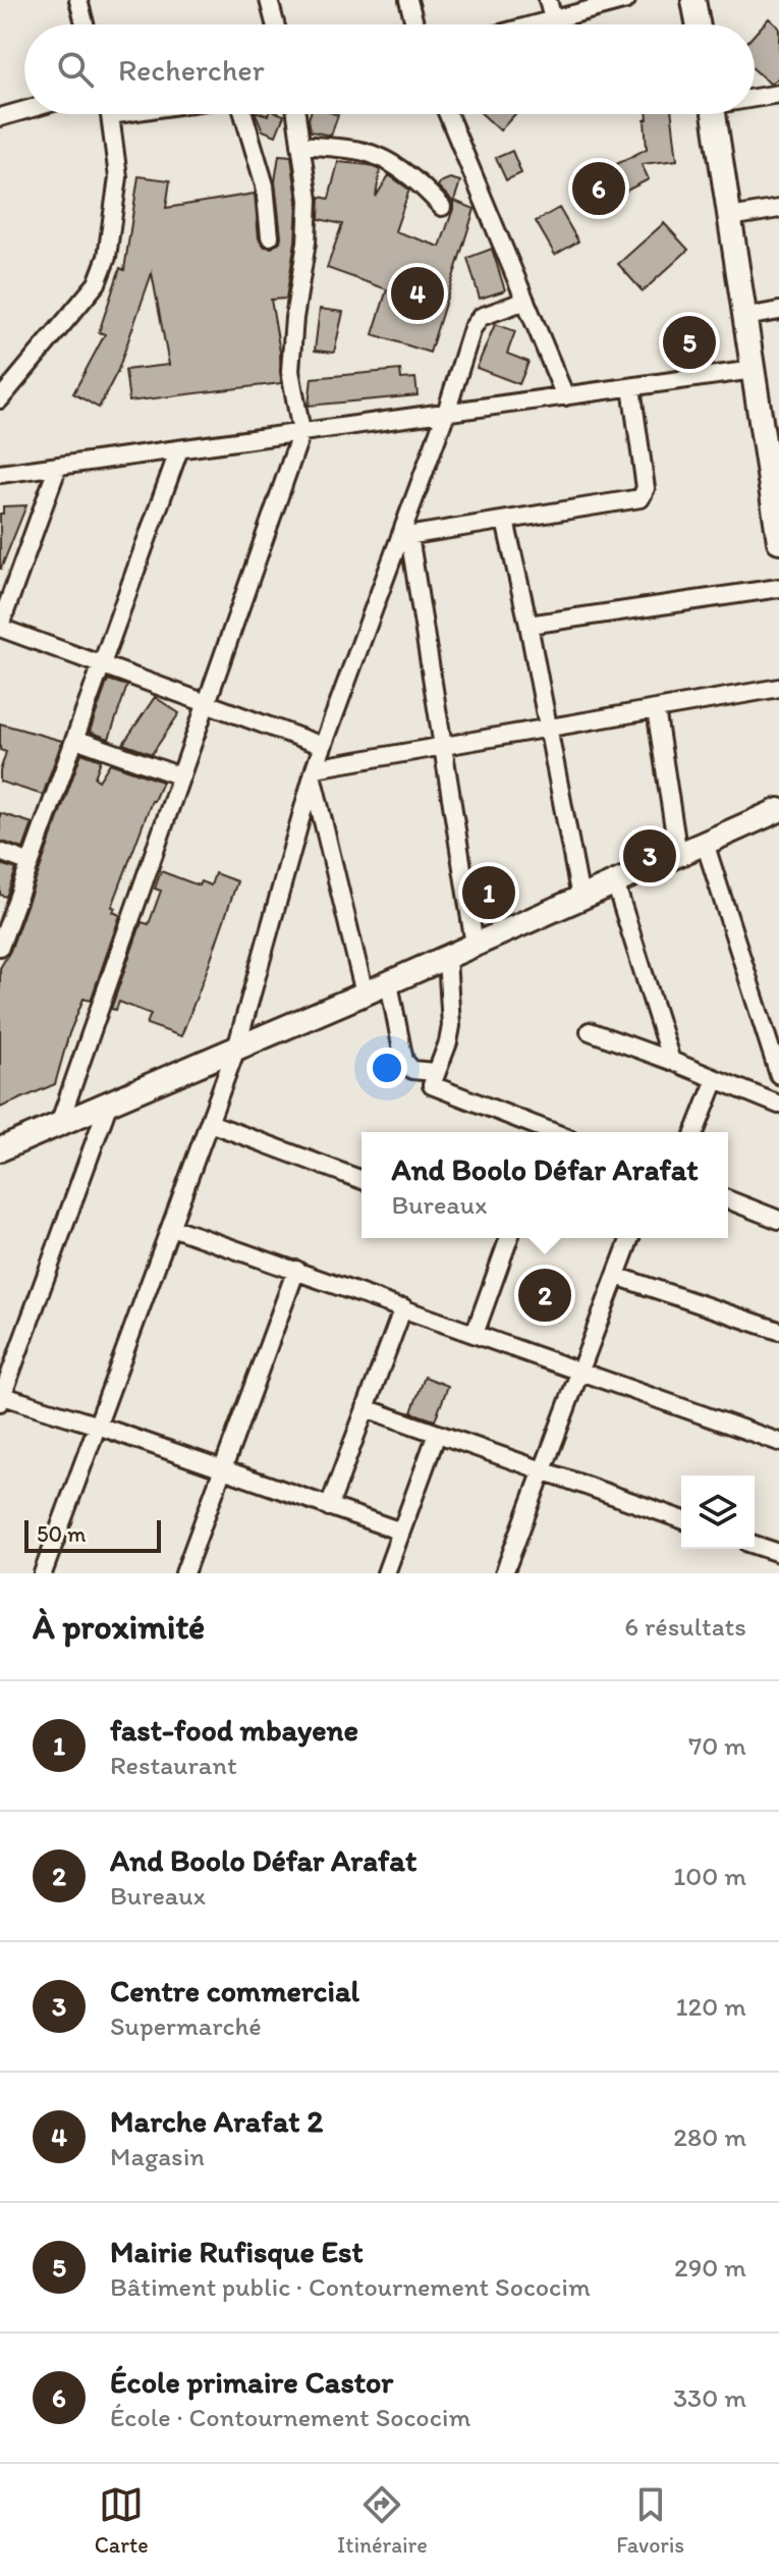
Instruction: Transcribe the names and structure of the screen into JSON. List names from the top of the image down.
{
  "scale_bar": "50 m",
  "page": {
    "search": "Rechercher",
    "pins": [
      "6",
      "4",
      "5",
      "3",
      "1",
      "2"
    ],
    "popup": ["And Boolo Défar Arafat", "Bureaux"],
    "scale": "50 m",
    "heading": ["À proximité", "6 résultats"],
    "list": [
      {
        "mark": "1",
        "name": "fast-food mbayene",
        "note": "Restaurant",
        "value": "70 m"
      },
      {
        "mark": "2",
        "name": "And Boolo Défar Arafat",
        "note": "Bureaux",
        "value": "100 m"
      },
      {
        "mark": "3",
        "name": "Centre commercial",
        "note": "Supermarché",
        "value": "120 m"
      },
      {
        "mark": "4",
        "name": "Marche Arafat 2",
        "note": "Magasin",
        "value": "280 m"
      },
      {
        "mark": "5",
        "name": "Mairie Rufisque Est",
        "note": "Bâtiment public · Contournement Sococim",
        "value": "290 m"
      },
      {
        "mark": "6",
        "name": "École primaire Castor",
        "note": "École · Contournement Sococim",
        "value": "330 m"
      }
    ],
    "nav": ["Carte", "Itinéraire", "Favoris"]
  }
}
